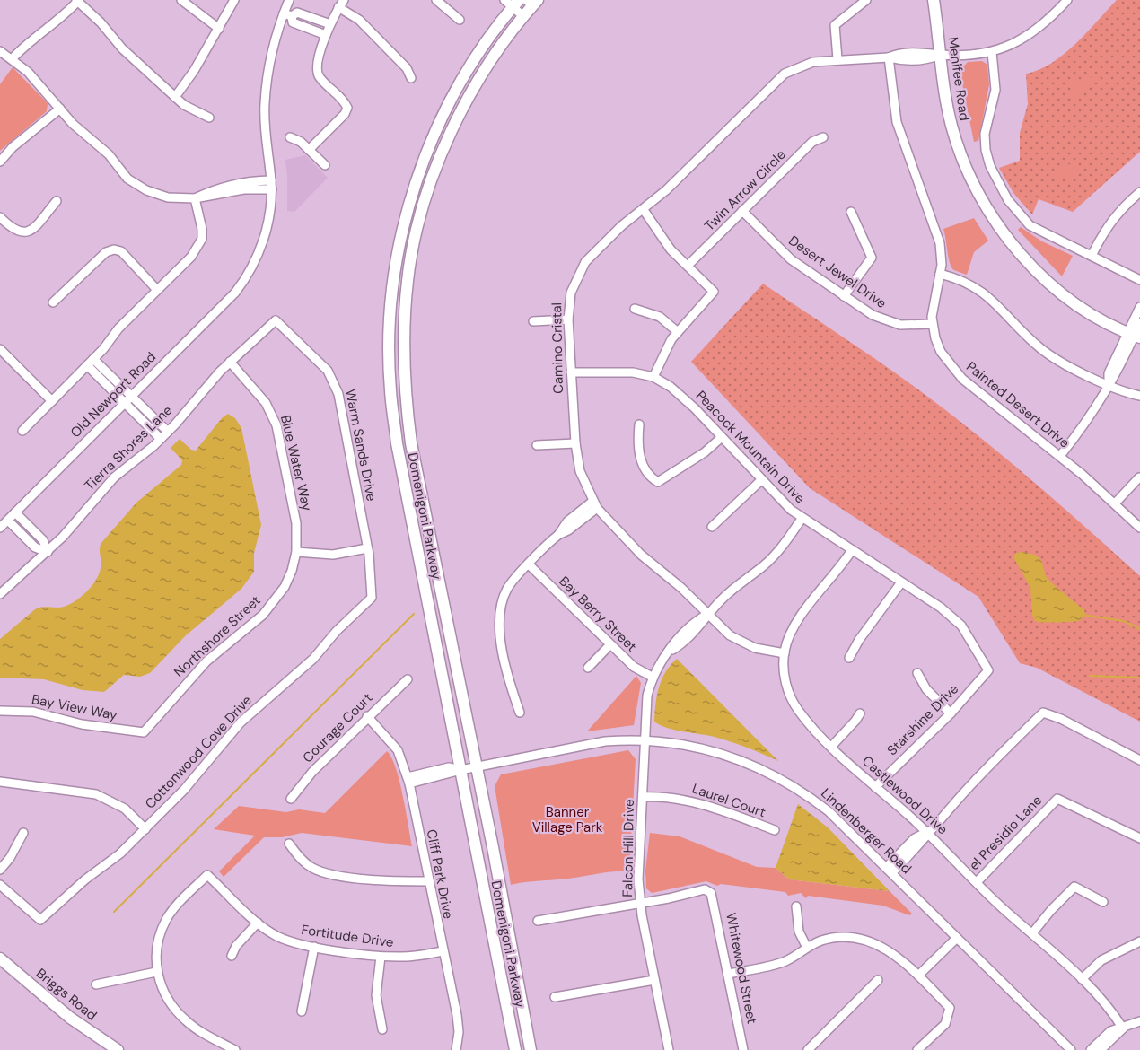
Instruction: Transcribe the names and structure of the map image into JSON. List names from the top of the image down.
{
  "streets": {
    "main road": ["Menifee Road", "Domenigoni Parkway", "Briggs Road"],
    "street": [
      "Twin Arrow Circle",
      "Desert Jewel Drive",
      "Camino Cristal",
      "Old Newport Road",
      "Painted Desert Drive",
      "Warm Sands Drive",
      "Peacock Mountain Drive",
      "Tierra Shores Lane",
      "Blue Water Way",
      "Bay Berry Street",
      "Northshore Street",
      "Bay View Way",
      "Starshine Drive",
      "Courage Court",
      "Cottonwood Cove Drive",
      "Castlewood Drive",
      "Laurel Court",
      "Lindenberger Road",
      "el Presidio Lane",
      "Falcon Hill Drive",
      "Cliff Park Drive",
      "Fortitude Drive",
      "Whitewood Street"
    ]
  },
  "crossings": [
    ["Menifee Road", "Camino Cristal"],
    ["Twin Arrow Circle", "Desert Jewel Drive"],
    ["Desert Jewel Drive", "Painted Desert Drive"],
    ["Camino Cristal", "Painted Desert Drive"],
    ["Camino Cristal", "Peacock Mountain Drive"],
    ["Camino Cristal", "Castlewood Drive"],
    ["Camino Cristal", "Falcon Hill Drive"],
    ["Warm Sands Drive", "Tierra Shores Lane"],
    ["Warm Sands Drive", "Cottonwood Cove Drive"],
    ["Peacock Mountain Drive", "Starshine Drive"],
    ["Peacock Mountain Drive", "Castlewood Drive"],
    ["Peacock Mountain Drive", "Falcon Hill Drive"],
    ["Tierra Shores Lane", "Blue Water Way"],
    ["Blue Water Way", "Northshore Street"],
    ["Domenigoni Parkway", "Lindenberger Road"],
    ["Bay Berry Street", "Falcon Hill Drive"],
    ["Northshore Street", "Bay View Way"],
    ["Starshine Drive", "Castlewood Drive"],
    ["Courage Court", "Cliff Park Drive"],
    ["Castlewood Drive", "el Presidio Lane"],
    ["Laurel Court", "Falcon Hill Drive"],
    ["Lindenberger Road", "Falcon Hill Drive"],
    ["Lindenberger Road", "Cliff Park Drive"],
    ["Falcon Hill Drive", "Whitewood Street"],
    ["Cliff Park Drive", "Fortitude Drive"]
  ],
  "parks": ["Banner Village Park"]
}
